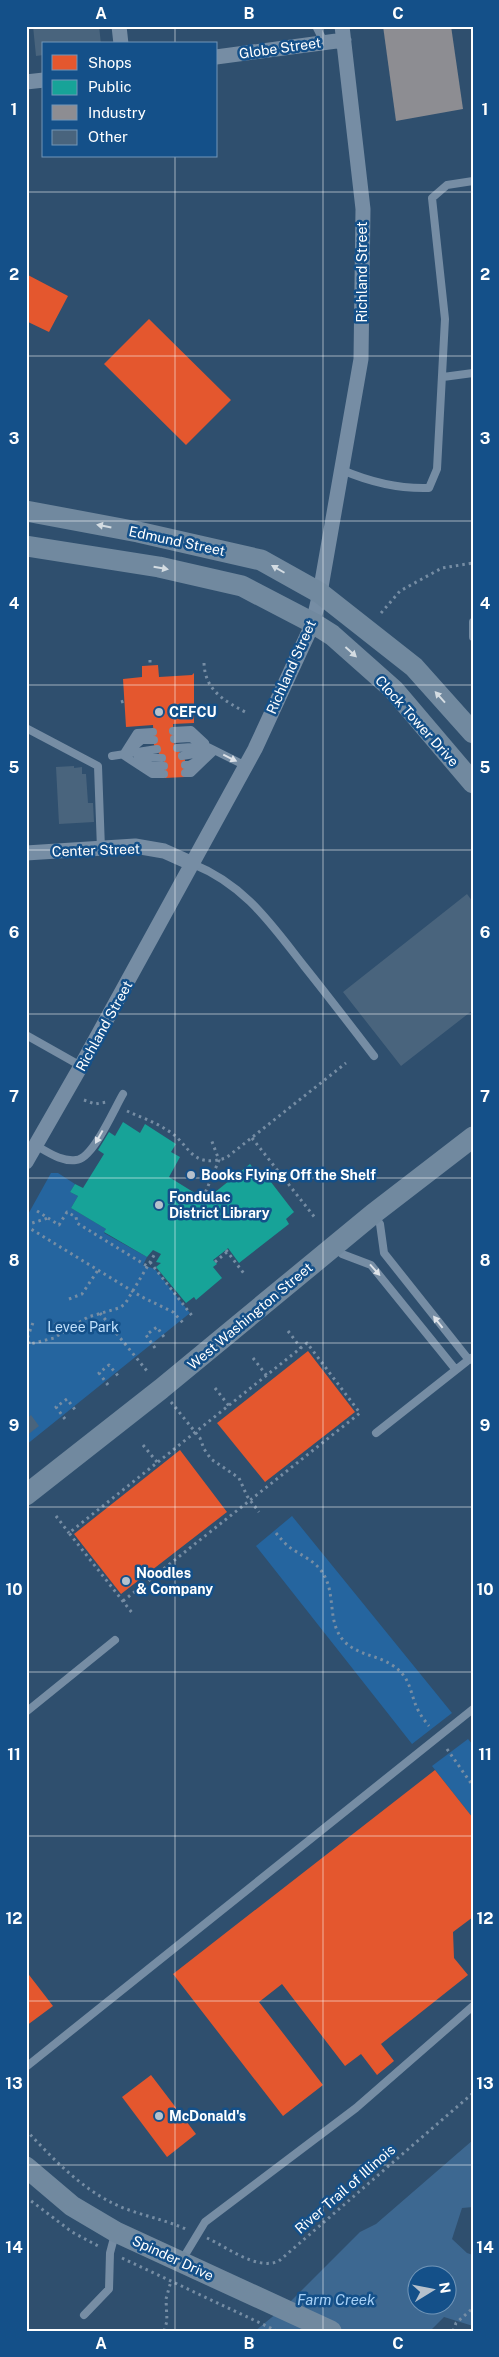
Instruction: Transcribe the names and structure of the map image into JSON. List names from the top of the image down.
{
  "streets": {
    "main road": [
      "Edmund Street",
      "Clock Tower Drive",
      "West Washington Street",
      "Spinder Drive"
    ],
    "street": ["Globe Street", "Richland Street", "Center Street"],
    "path": ["River Trail of Illinois"]
  },
  "crossings": [
    ["Globe Street", "Richland Street"],
    ["Richland Street", "Edmund Street"],
    ["Richland Street", "Clock Tower Drive"],
    ["Richland Street", "Center Street"]
  ],
  "water": ["Farm Creek"],
  "parks": ["Levee Park"],
  "places": [
    "CEFCU",
    "Books Flying Off the Shelf",
    "Fondulac District Library",
    "Noodles & Company",
    "McDonald's"
  ],
  "legend": [
    "Shops",
    "Public",
    "Industry",
    "Other"
  ],
  "north": "right",
  "grid": {
    "columns": ["A", "B", "C"],
    "rows": [
      "1",
      "2",
      "3",
      "4",
      "5",
      "6",
      "7",
      "8",
      "9",
      "10",
      "11",
      "12",
      "13",
      "14"
    ]
  }
}
